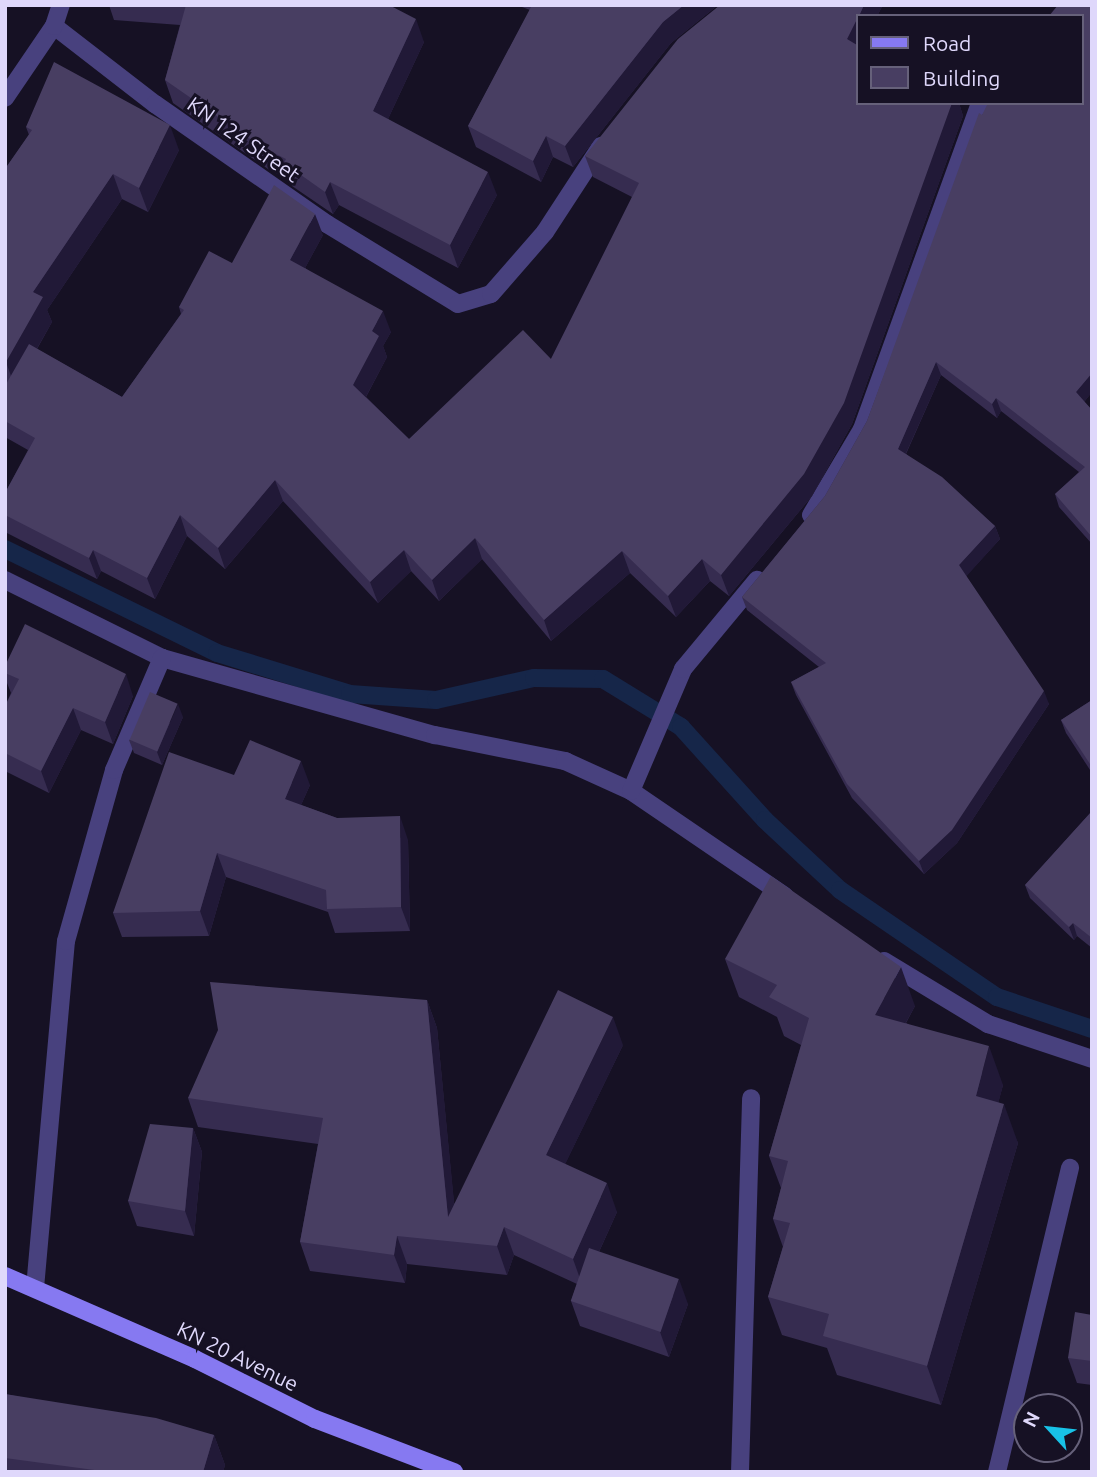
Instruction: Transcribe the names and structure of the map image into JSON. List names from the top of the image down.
{
  "streets": {
    "main road": ["KN 20 Avenue"],
    "street": ["KN 124 Street"]
  },
  "legend": ["Road", "Building"],
  "north": "top left"
}
